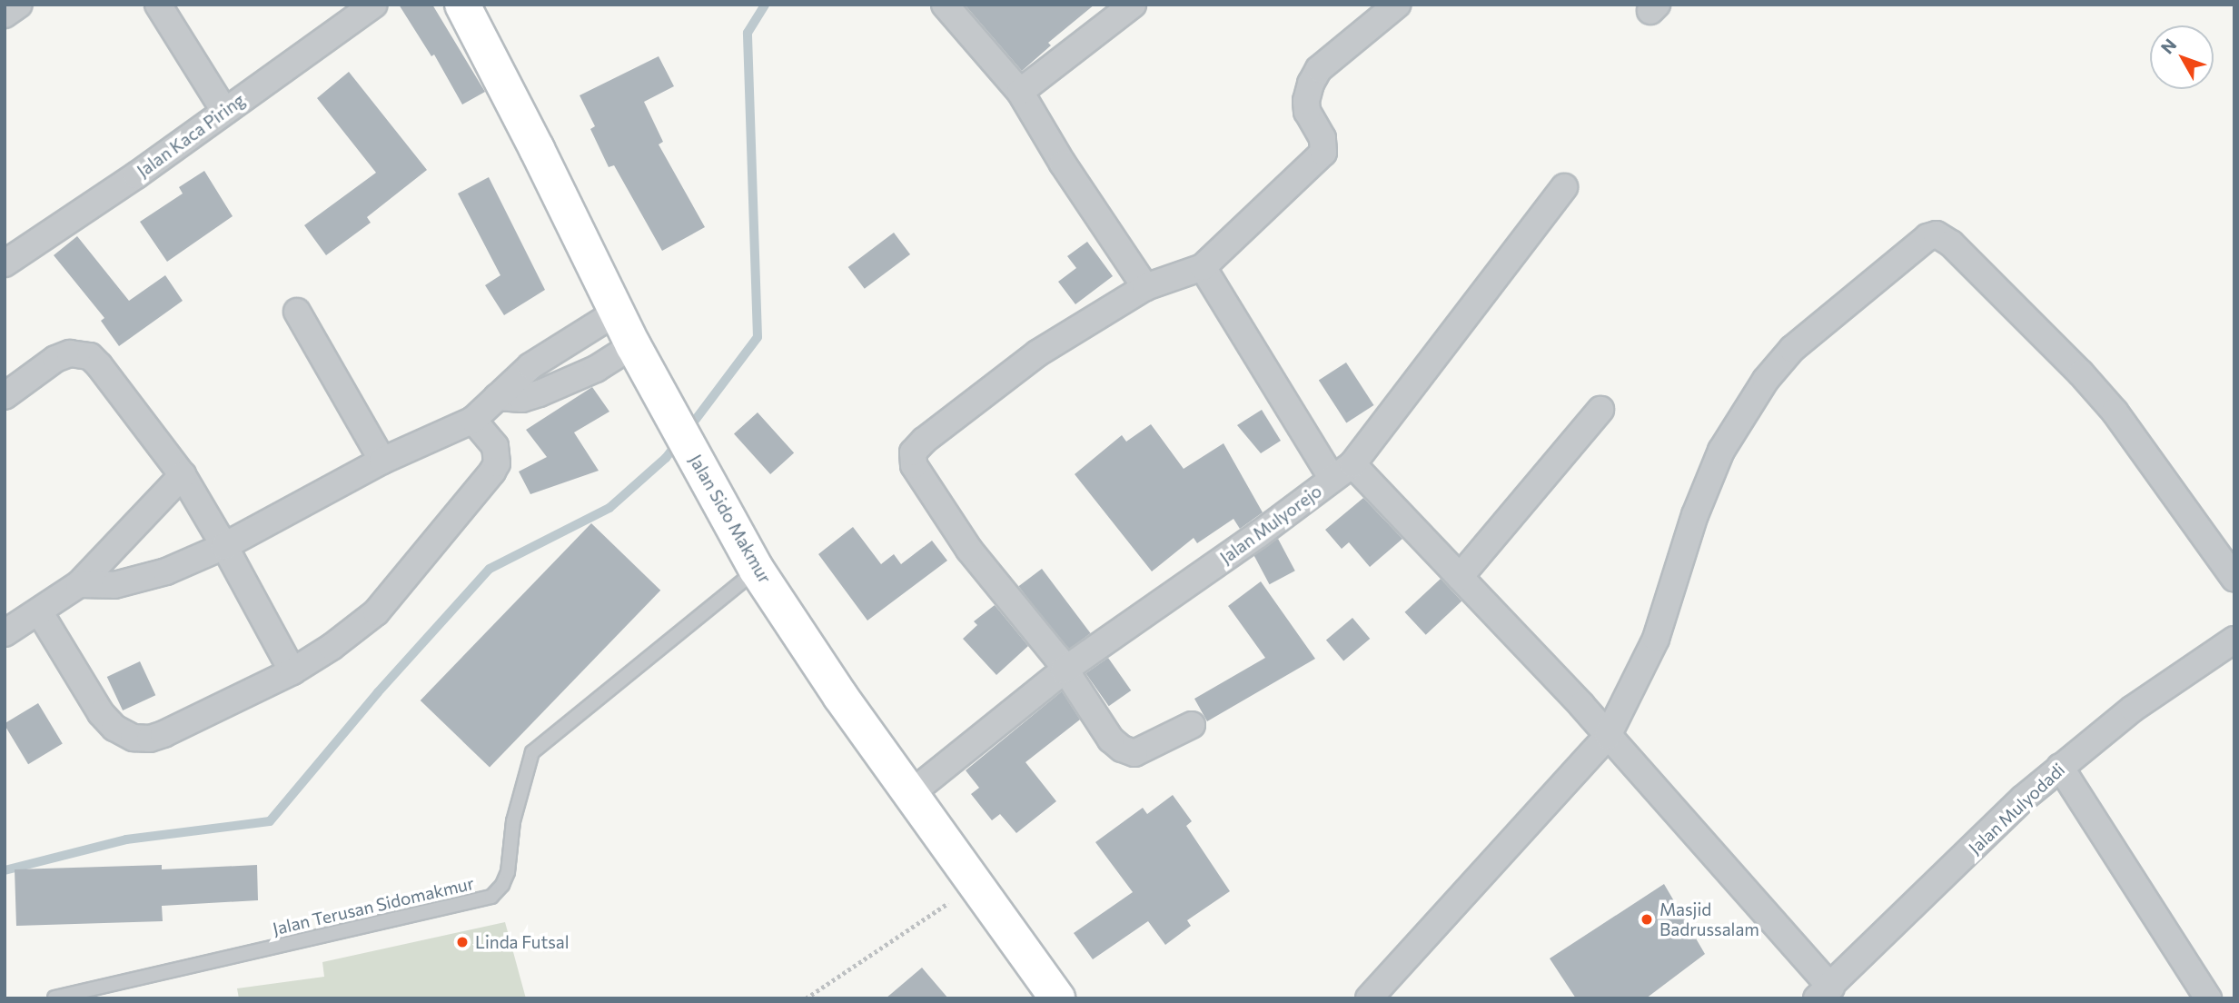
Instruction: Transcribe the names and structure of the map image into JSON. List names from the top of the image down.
{
  "streets": {
    "main road": ["Jalan Sido Makmur"],
    "street": ["Jalan Kaca Piring", "Jalan Mulyorejo", "Jalan Mulyodadi"],
    "lane": ["Jalan Terusan Sidomakmur"]
  },
  "crossings": [
    ["Jalan Sido Makmur", "Jalan Mulyorejo"],
    ["Jalan Sido Makmur", "Jalan Terusan Sidomakmur"]
  ],
  "places": ["Masjid Badrussalam", "Linda Futsal"],
  "north": "top left"
}
